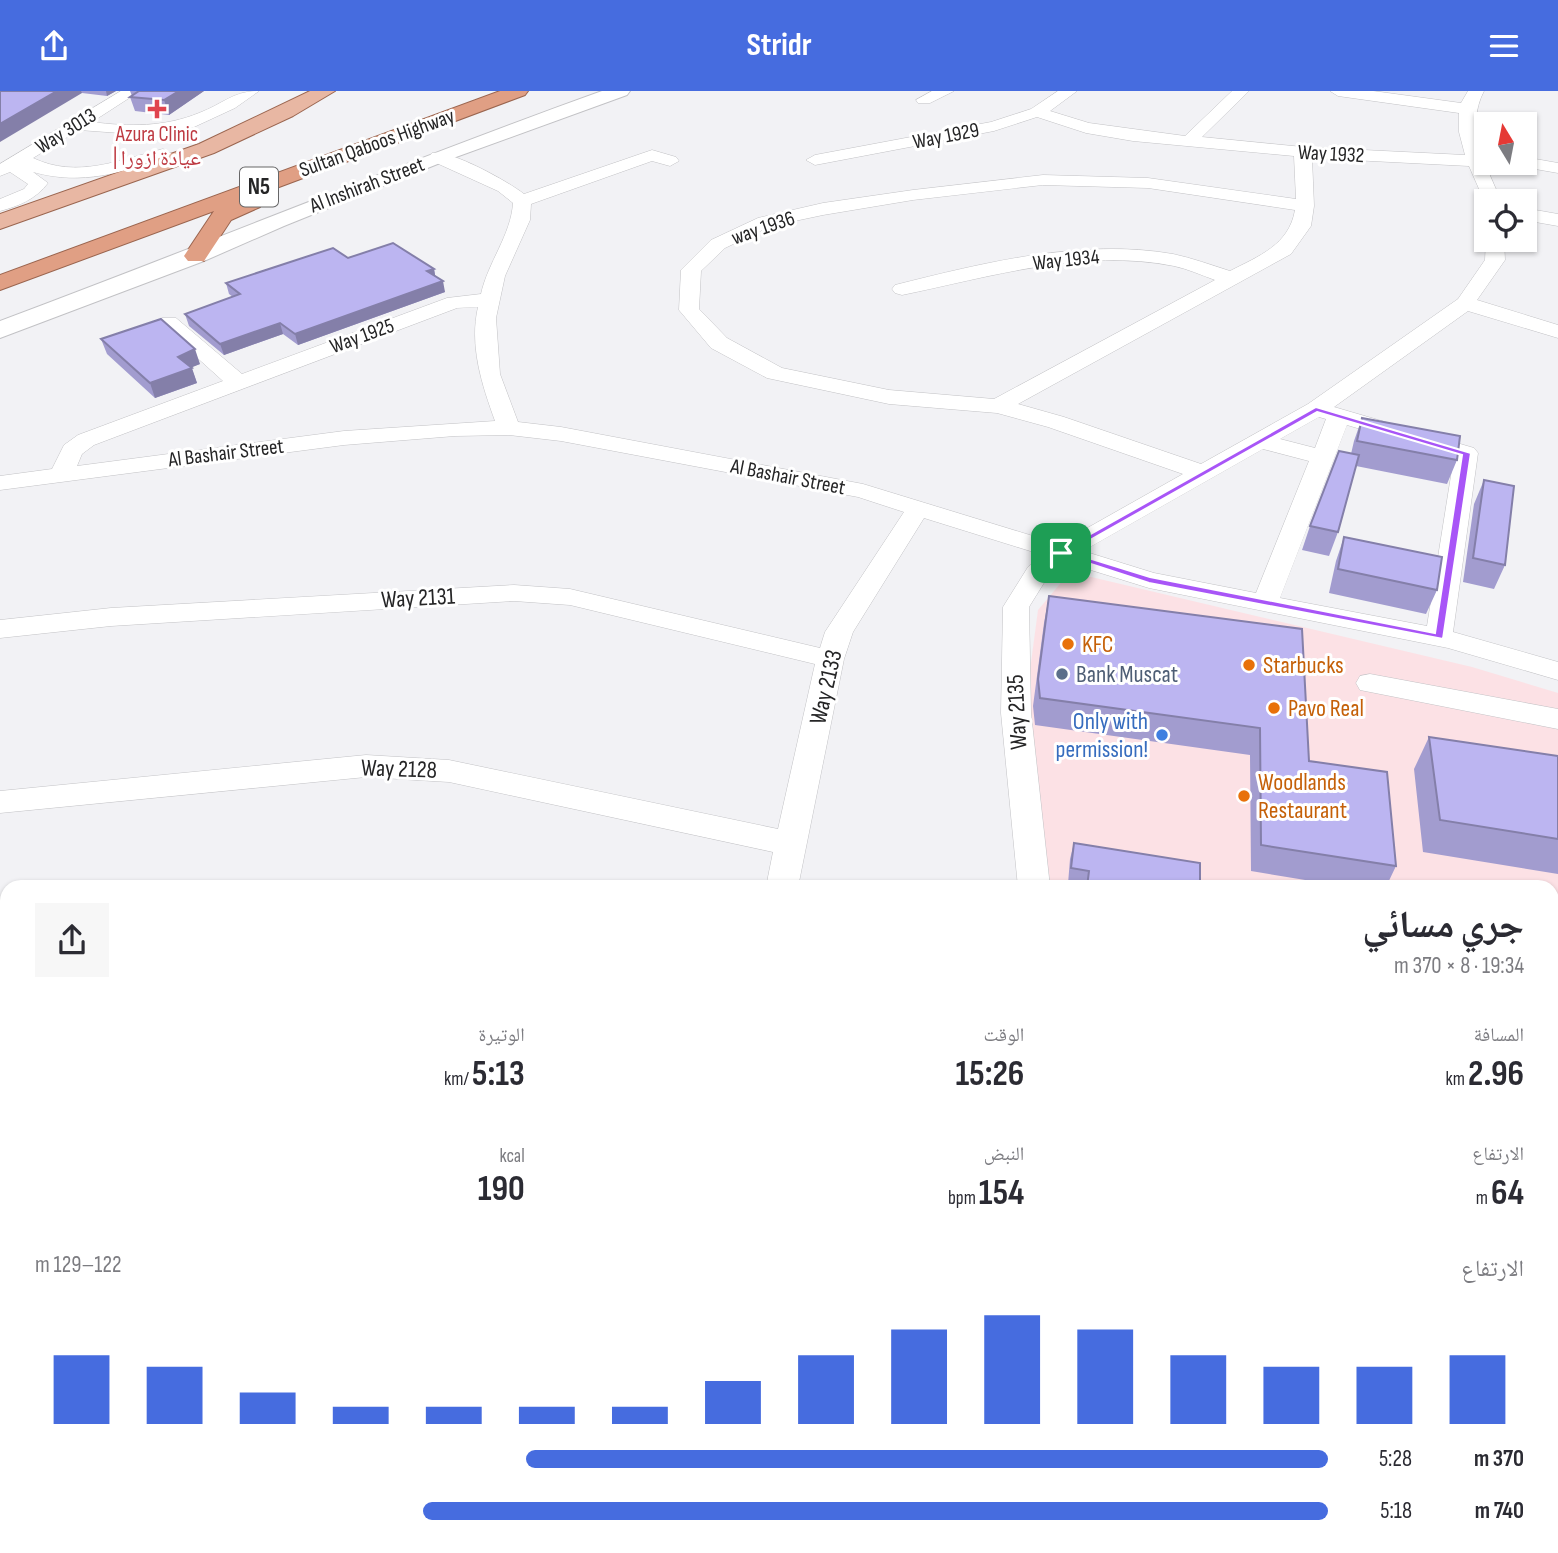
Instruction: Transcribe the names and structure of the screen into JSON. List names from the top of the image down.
{
  "streets": {
    "highway": ["Sultan Qaboos Highway", "N5"],
    "street": [
      "Way 3013",
      "Way 1929",
      "Way 1932",
      "Al Inshirah Street",
      "way 1936",
      "Way 1934",
      "Way 1925",
      "Al Bashair Street",
      "Way 2131",
      "Way 2133",
      "Way 2135",
      "Way 2128"
    ]
  },
  "crossings": [
    ["Way 1929", "Way 1932"],
    ["Way 1925", "Al Bashair Street"],
    ["Al Bashair Street", "Way 2133"],
    ["Al Bashair Street", "Way 2135"],
    ["Way 2131", "Way 2133"],
    ["Way 2133", "Way 2128"]
  ],
  "places": {
    "health": ["Azura Clinic | عيادة ازورا"],
    "other": [
      "KFC",
      "Starbucks",
      "Bank Muscat",
      "Pavo Real",
      "Only with permission!",
      "Woodlands Restaurant"
    ]
  },
  "north": "top",
  "page": {
    "header": "Stridr",
    "heading": ["جري مسائي", "19:34 · 8 × 370 m"],
    "stats": [
      ["المسافة", "2.96 km"],
      ["الوقت", "15:26"],
      ["الوتيرة", "5:13 /km"],
      ["الارتفاع", "64 m"],
      ["النبض", "154 bpm"],
      ["kcal", "190"]
    ],
    "chart": ["الارتفاع", "122–129 m"],
    "list": [
      {
        "name": "370 m",
        "note": "5:28"
      },
      {
        "name": "740 m",
        "note": "5:18"
      }
    ]
  }
}
